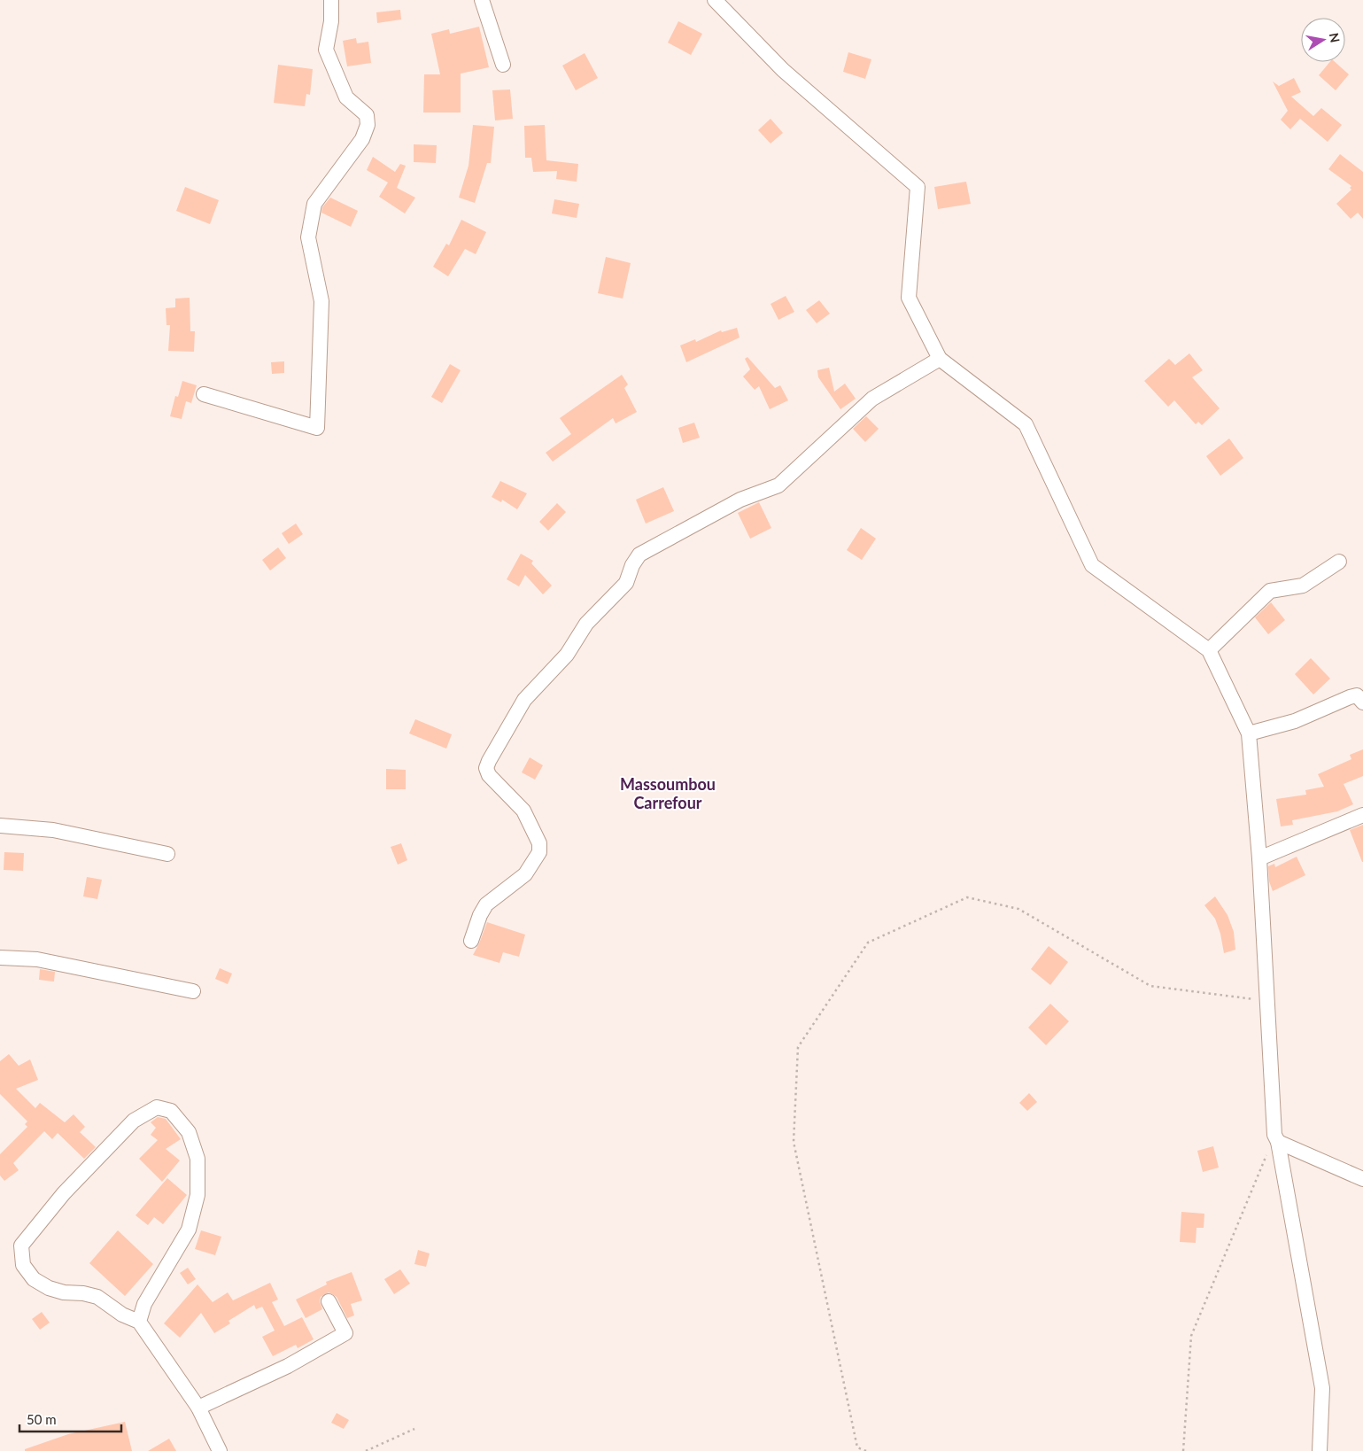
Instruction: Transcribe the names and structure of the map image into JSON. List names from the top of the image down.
{
  "districts": ["Massoumbou Carrefour"],
  "scale_bar": "50 m",
  "north": "right"
}
